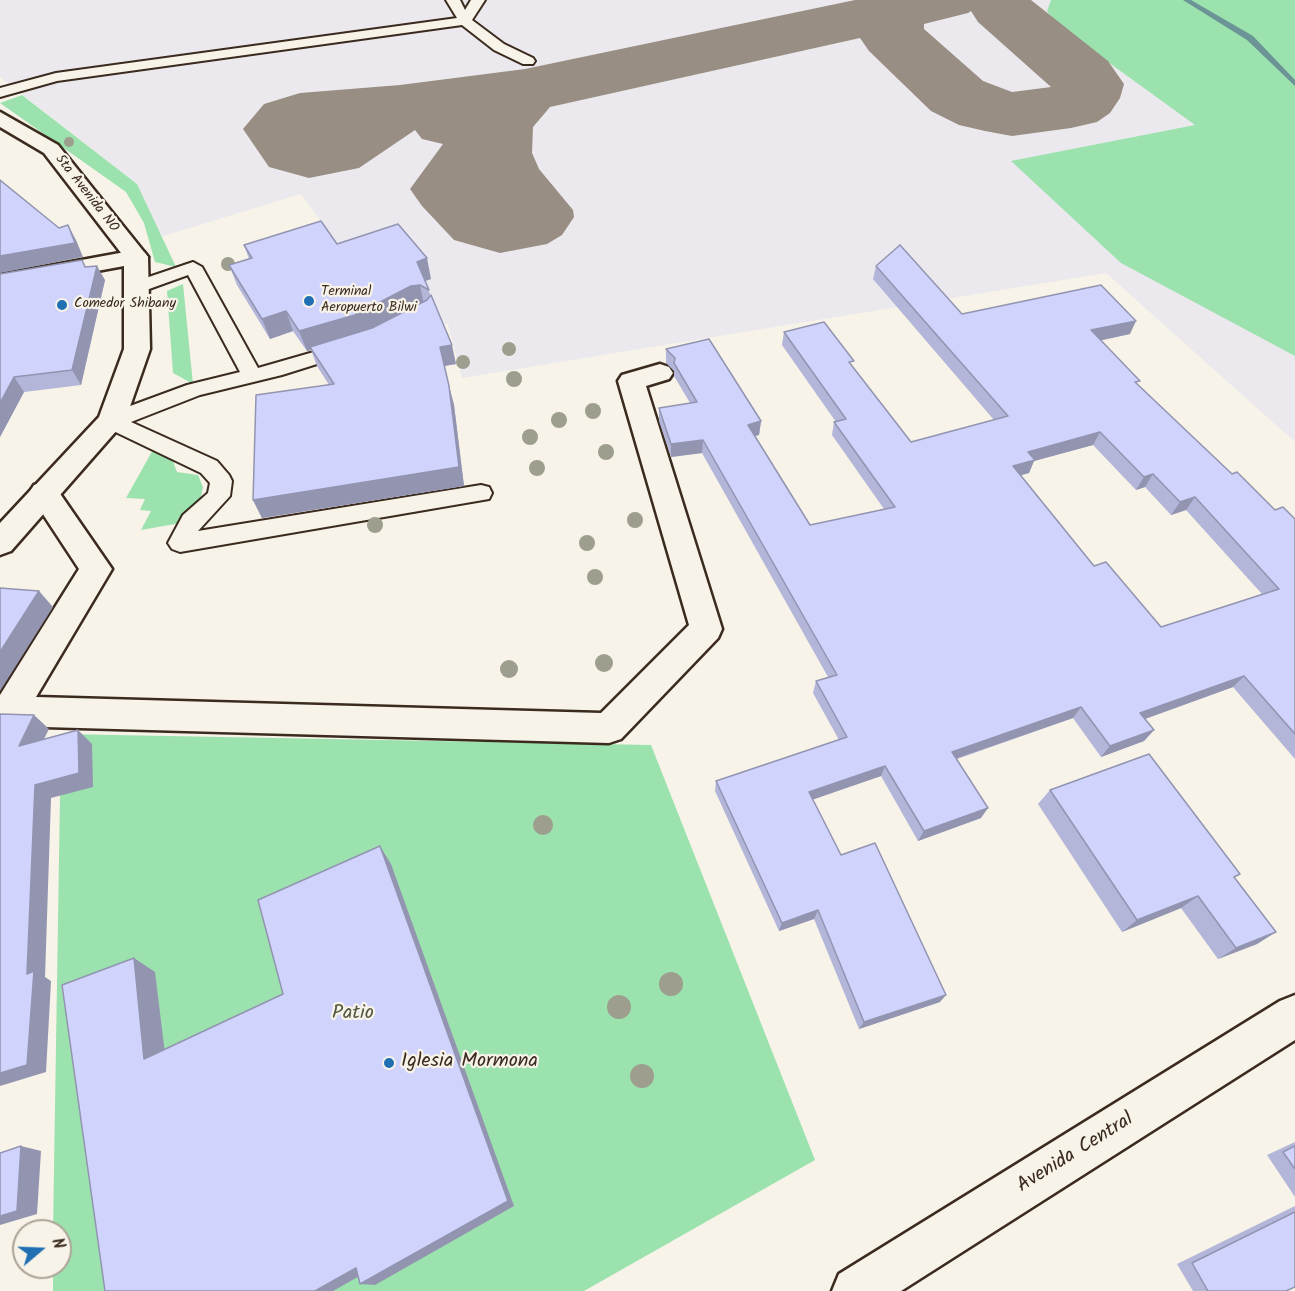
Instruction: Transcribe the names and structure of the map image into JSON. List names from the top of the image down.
{
  "streets": {
    "street": ["5ta Avenida NO", "Avenida Central"]
  },
  "parks": ["Patio"],
  "places": ["Terminal Aeropuerto Bilwi", "Comedor Shibany", "Iglesia Mormona"],
  "north": "right"
}
